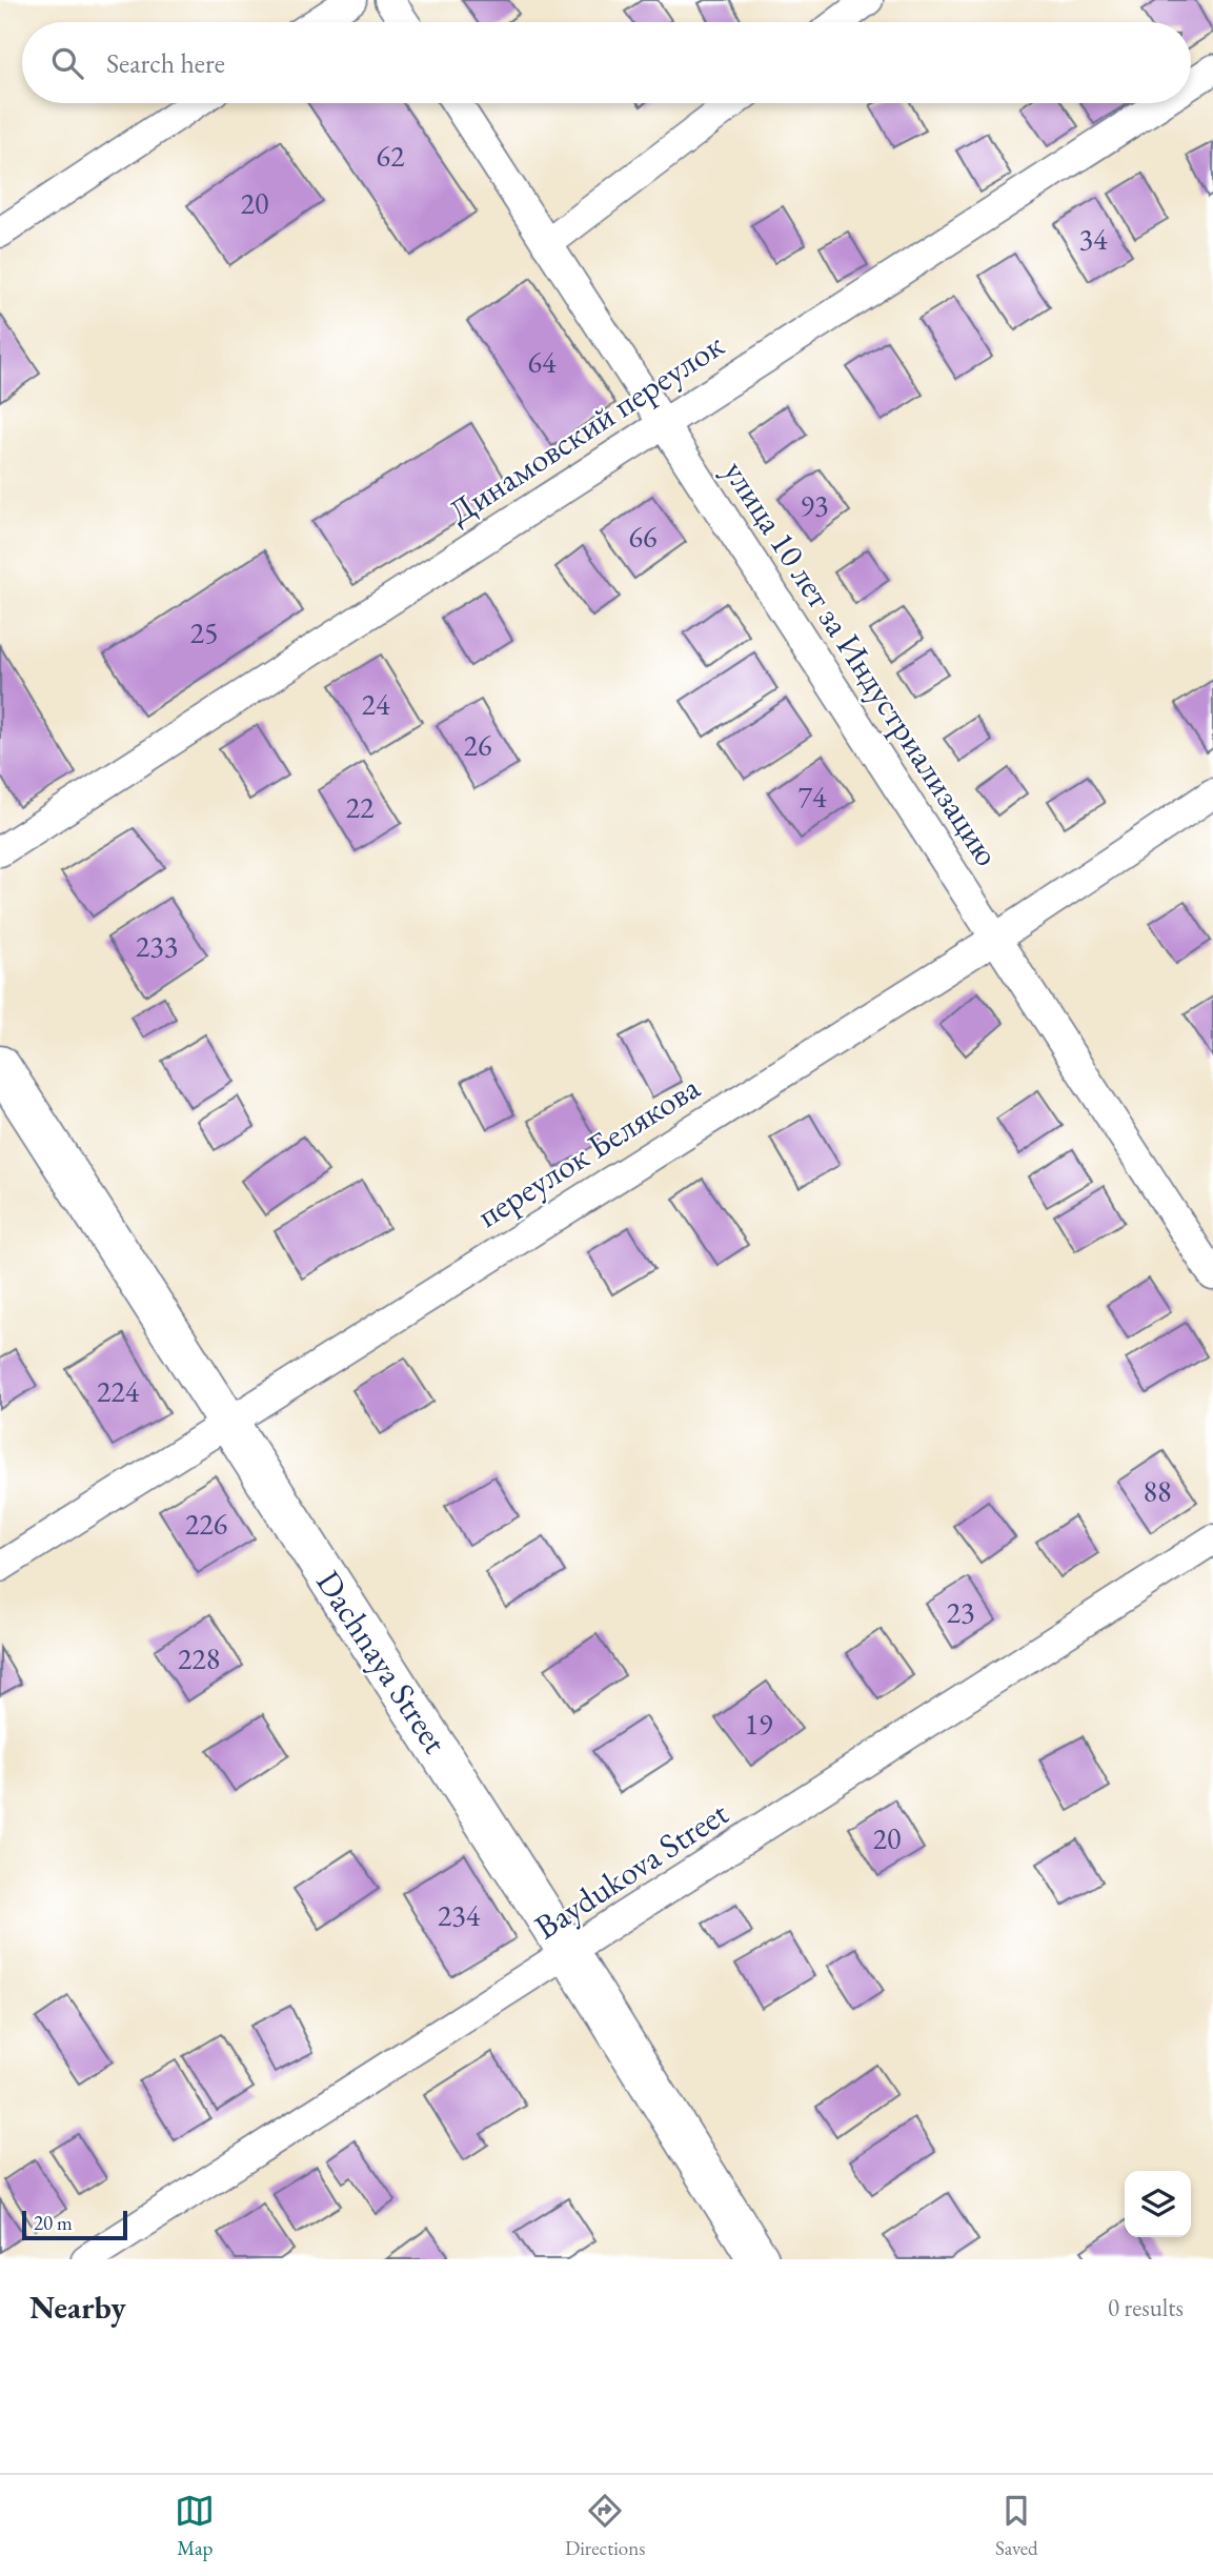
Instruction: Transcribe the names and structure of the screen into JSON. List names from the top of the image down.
{
  "streets": {
    "street": [
      "Динамовский переулок",
      "улица 10 лет за Индустриализацию",
      "переулок Белякова",
      "Dachnaya Street",
      "Baydukova Street"
    ]
  },
  "crossings": [
    ["Динамовский переулок", "улица 10 лет за Индустриализацию"],
    ["улица 10 лет за Индустриализацию", "переулок Белякова"],
    ["переулок Белякова", "Dachnaya Street"],
    ["Dachnaya Street", "Baydukova Street"]
  ],
  "house_numbers": [
    "62",
    "20",
    "34",
    "64",
    "93",
    "66",
    "25",
    "24",
    "26",
    "74",
    "22",
    "233",
    "224",
    "88",
    "226",
    "23",
    "228",
    "19",
    "20",
    "234"
  ],
  "scale_bar": "20 m",
  "page": {
    "search": "Search here",
    "scale": "20 m",
    "heading": ["Nearby", "0 results"],
    "nav": ["Map", "Directions", "Saved"]
  }
}
